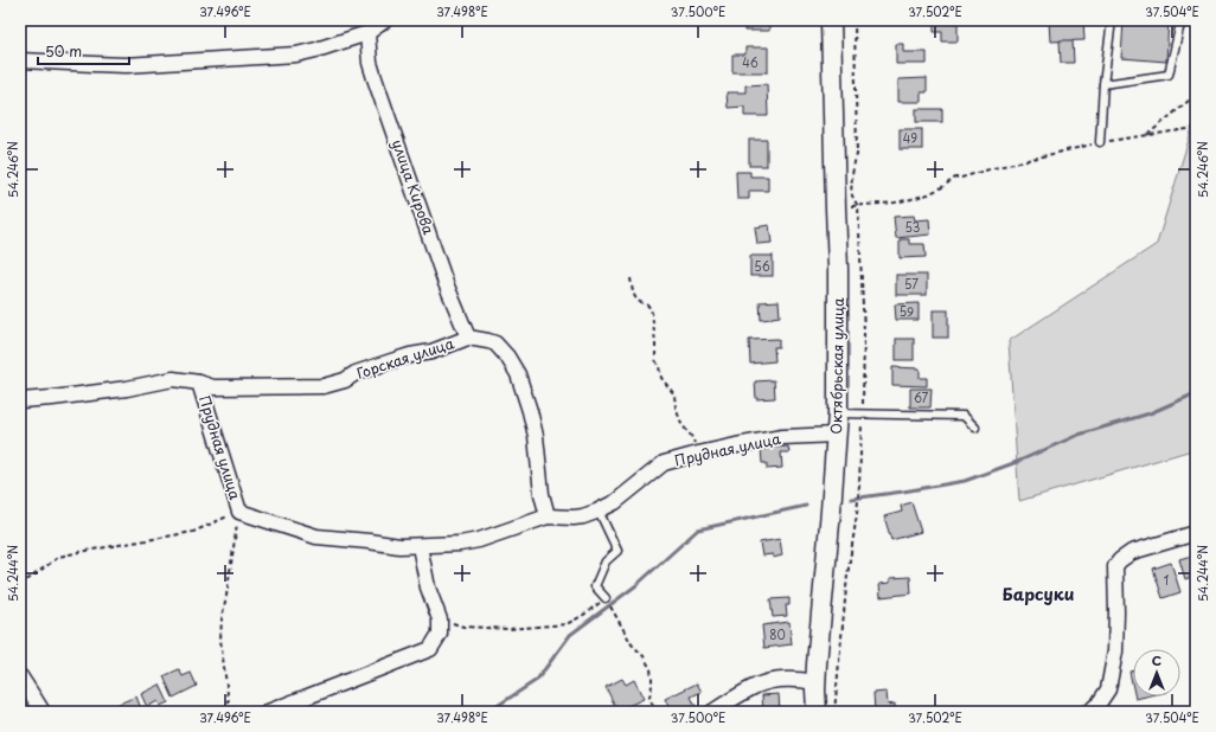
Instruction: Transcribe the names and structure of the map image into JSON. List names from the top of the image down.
{
  "streets": {
    "main road": ["Октябрьская улица"],
    "street": ["улица Кирова", "Горская улица", "Прудная улица"]
  },
  "crossings": [
    ["улица Кирова", "Горская улица"],
    ["Горская улица", "Прудная улица"],
    ["Октябрьская улица", "Прудная улица"]
  ],
  "districts": ["Барсуки"],
  "house_numbers": [
    "46",
    "49",
    "53",
    "56",
    "57",
    "59",
    "67",
    "1",
    "80"
  ],
  "scale_bar": "50 m",
  "north": "top",
  "coordinates": [
    "37.496°E",
    "37.498°E",
    "37.500°E",
    "37.502°E",
    "37.504°E",
    "54.246°N",
    "54.244°N"
  ]
}
